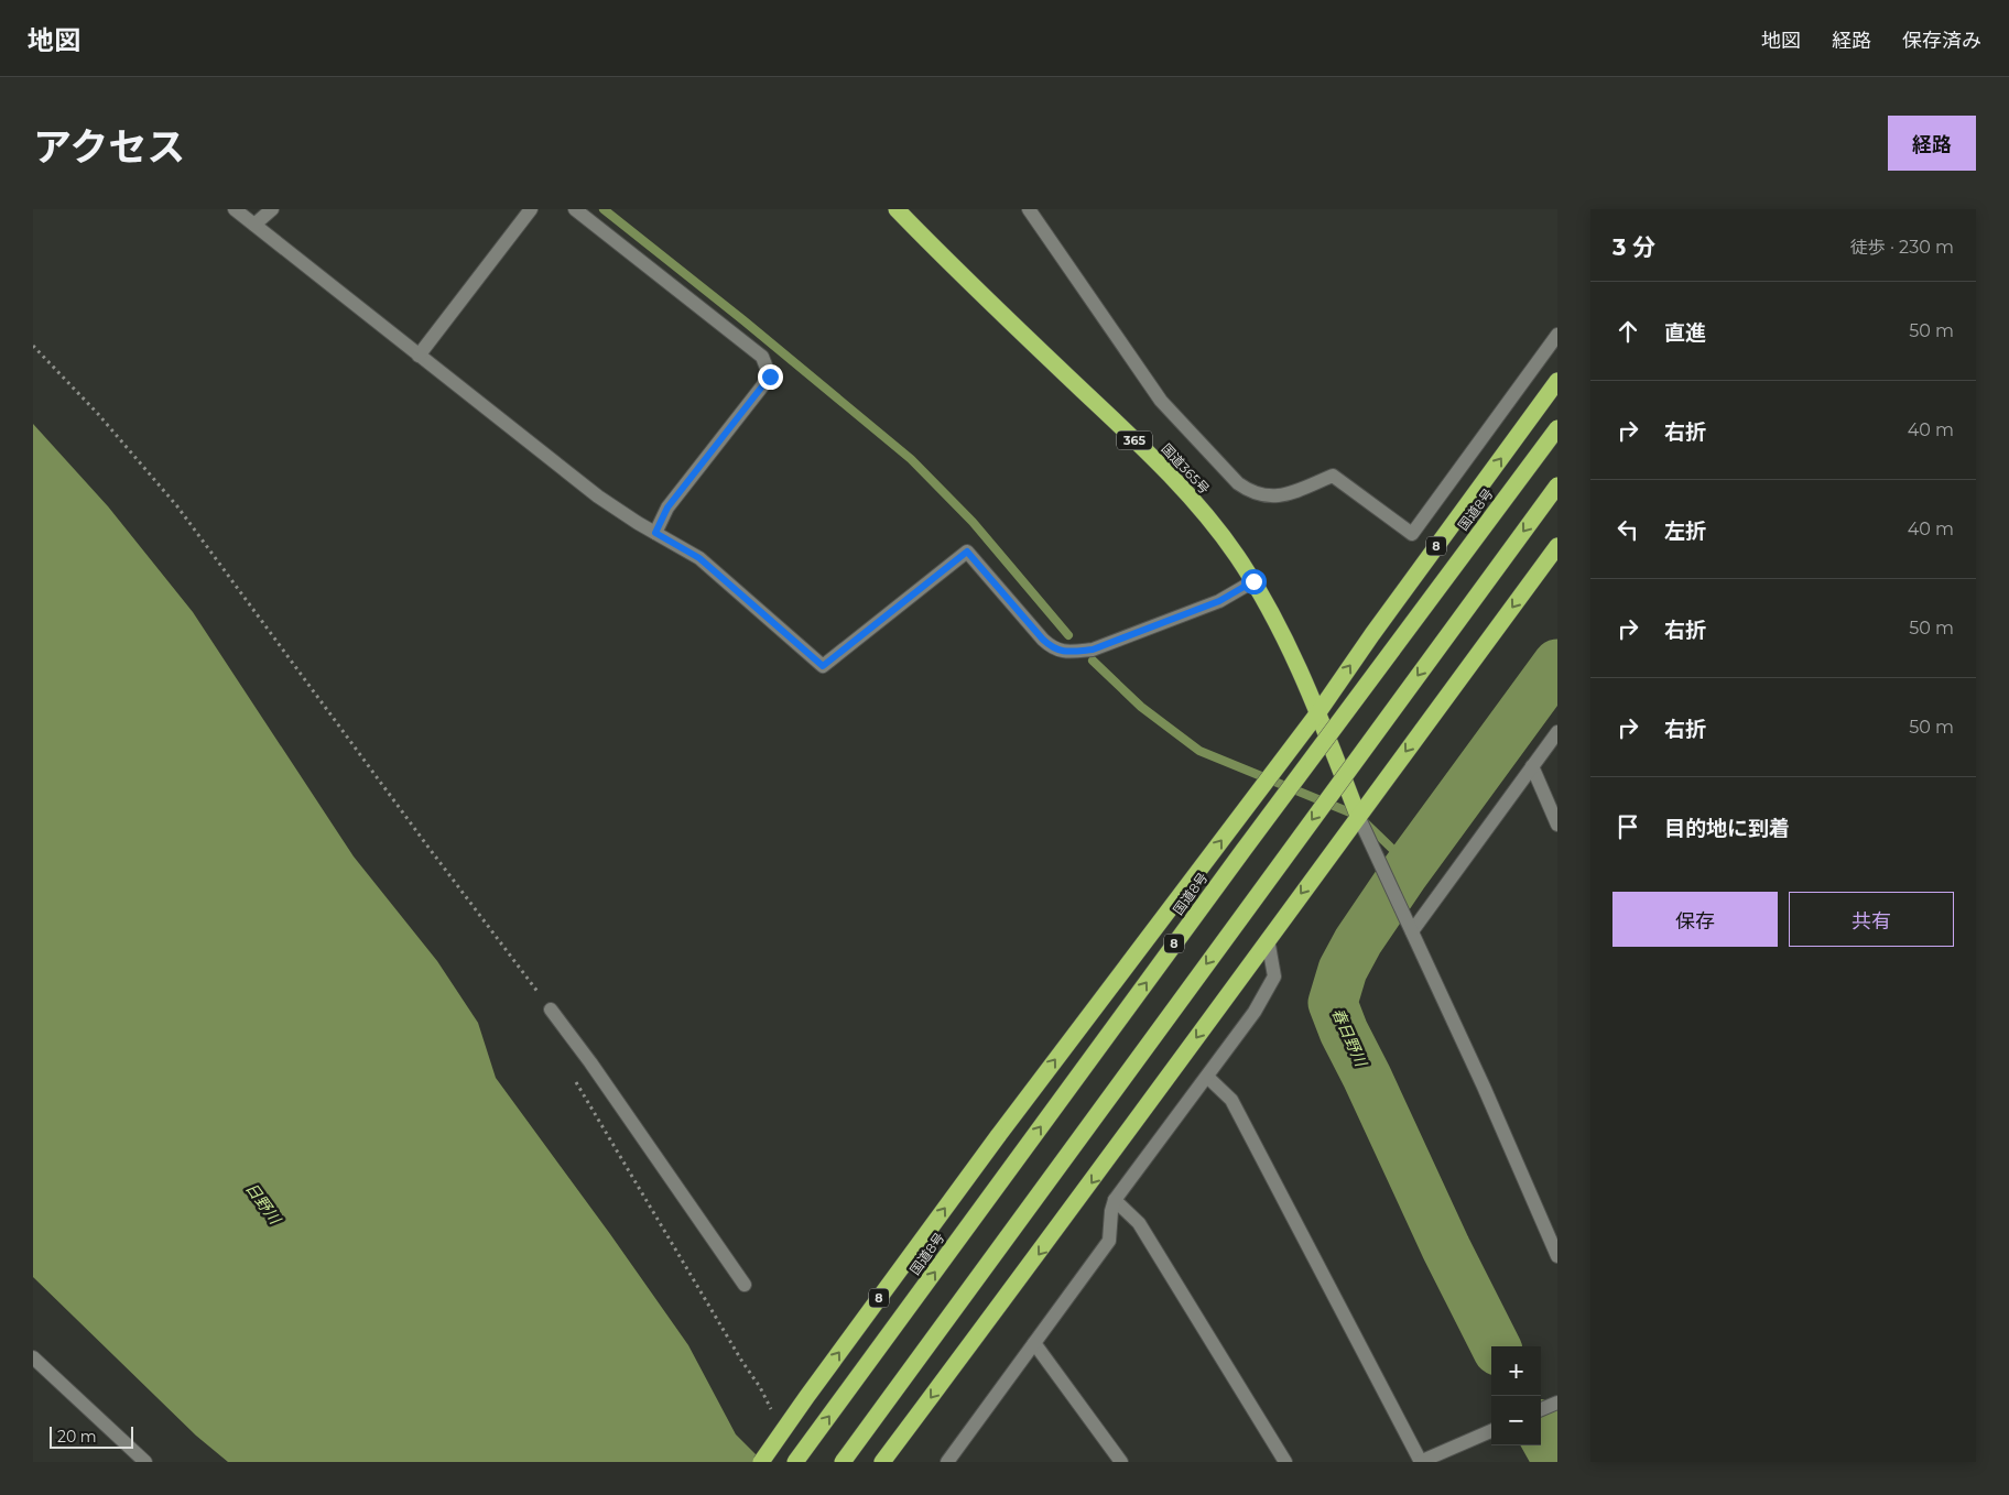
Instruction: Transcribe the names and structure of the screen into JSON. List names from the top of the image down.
{
  "streets": {
    "highway": [
      "365",
      "国道365号",
      "国道8号",
      "8"
    ]
  },
  "crossings": [
    ["国道365号", "8"]
  ],
  "water": ["春日野川", "日野川"],
  "scale_bar": "20 m",
  "page": {
    "header": "地図",
    "nav": ["地図", "経路", "保存済み"],
    "title": "アクセス",
    "buttons": [
      "経路",
      ["保存", "共有"]
    ],
    "heading": ["3 分", "徒歩 · 230 m"],
    "list": [
      ["直進", "50 m"],
      ["右折", "40 m"],
      ["左折", "40 m"],
      ["右折", "50 m"],
      ["右折", "50 m"],
      "目的地に到着"
    ],
    "map_buttons": ["+", "−"],
    "scale": "20 m"
  }
}
